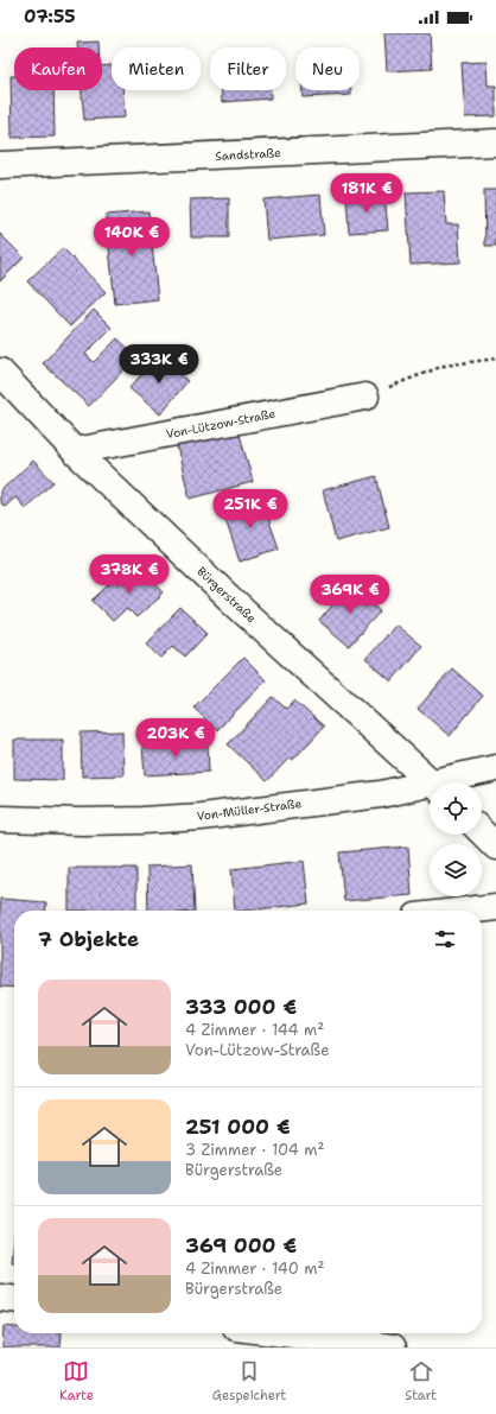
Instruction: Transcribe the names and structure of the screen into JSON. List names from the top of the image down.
{
  "streets": {
    "street": [
      "Sandstraße",
      "Von-Lützow-Straße",
      "Bürgerstraße",
      "Von-Müller-Straße"
    ]
  },
  "crossings": [
    ["Von-Lützow-Straße", "Bürgerstraße"]
  ],
  "page": {
    "status": "07:55",
    "chip": [
      "Kaufen",
      "Mieten",
      "Filter",
      "Neu"
    ],
    "price": [
      "181K €",
      "140K €",
      "333K €",
      "251K €",
      "378K €",
      "369K €",
      "203K €"
    ],
    "heading": "7 Objekte",
    "list": [
      {
        "name": "333 000 €",
        "note": "4 Zimmer · 144 m² · Von-Lützow-Straße"
      },
      {
        "name": "251 000 €",
        "note": "3 Zimmer · 104 m² · Bürgerstraße"
      },
      {
        "name": "369 000 €",
        "note": "4 Zimmer · 140 m² · Bürgerstraße"
      }
    ],
    "tabs": ["Karte", "Gespeichert", "Start"]
  }
}
